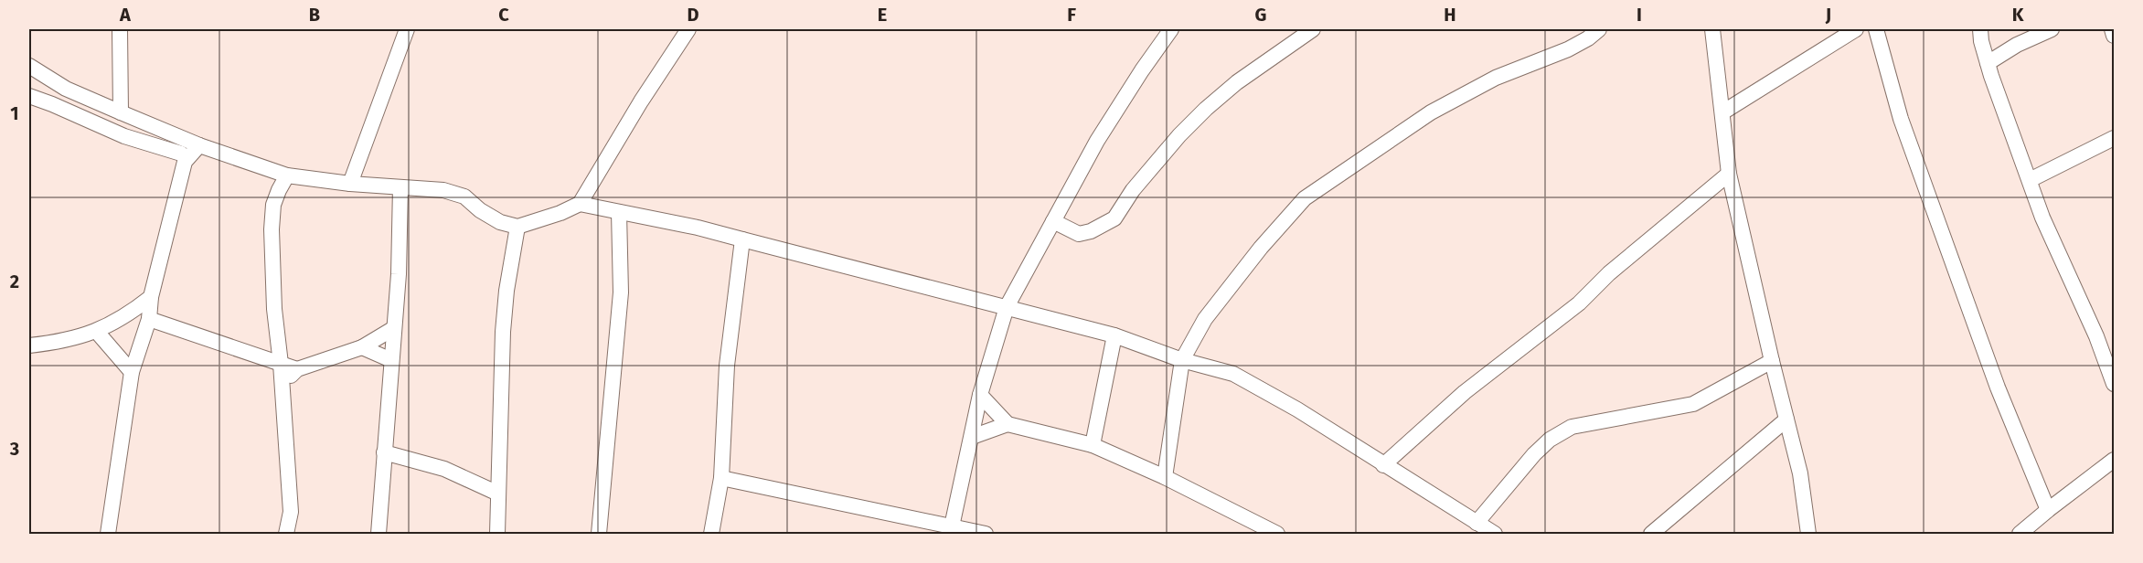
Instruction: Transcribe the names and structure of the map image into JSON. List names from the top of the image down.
{
  "grid": {
    "columns": [
      "A",
      "B",
      "C",
      "D",
      "E",
      "F",
      "G",
      "H",
      "I",
      "J",
      "K"
    ],
    "rows": ["1", "2", "3"]
  }
}
